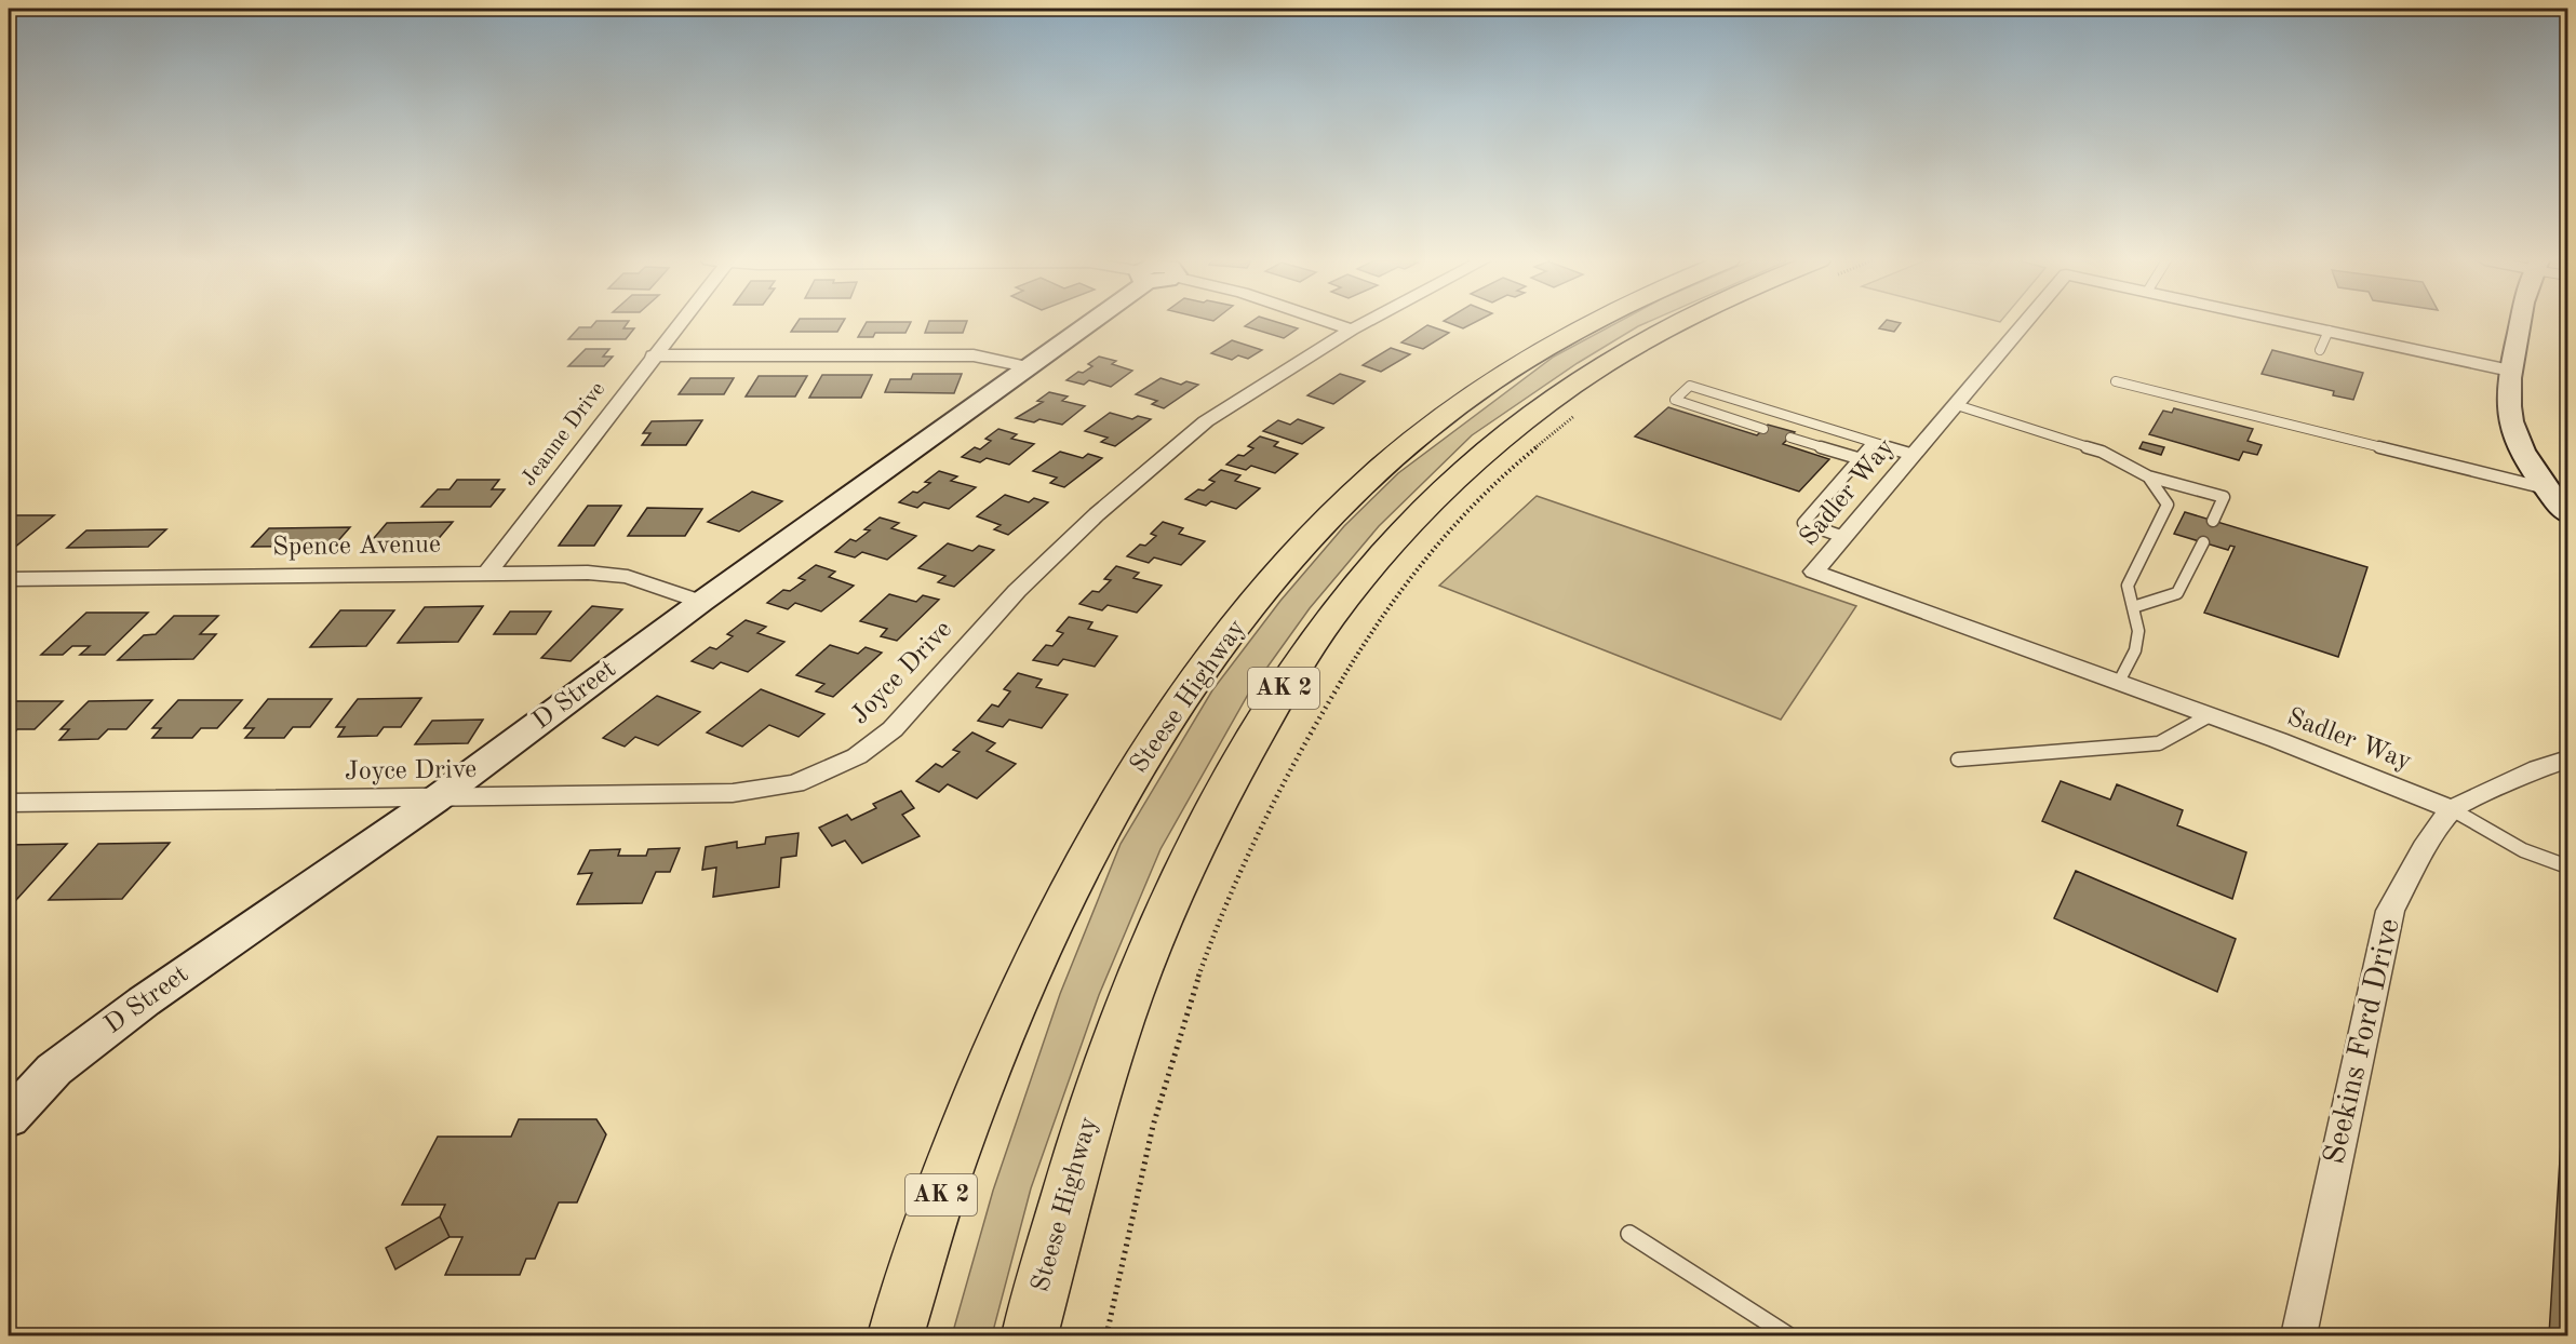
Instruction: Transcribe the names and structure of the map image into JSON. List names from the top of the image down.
{
  "streets": {
    "highway": ["AK 2", "Steese Highway"],
    "street": [
      "Jeanne Drive",
      "Sadler Way",
      "Spence Avenue",
      "Joyce Drive",
      "D Street",
      "Seekins Ford Drive"
    ]
  },
  "crossings": [
    ["Jeanne Drive", "Spence Avenue"],
    ["Jeanne Drive", "Joyce Drive"],
    ["Sadler Way", "Seekins Ford Drive"],
    ["Spence Avenue", "D Street"],
    ["Joyce Drive", "D Street"]
  ]
}
